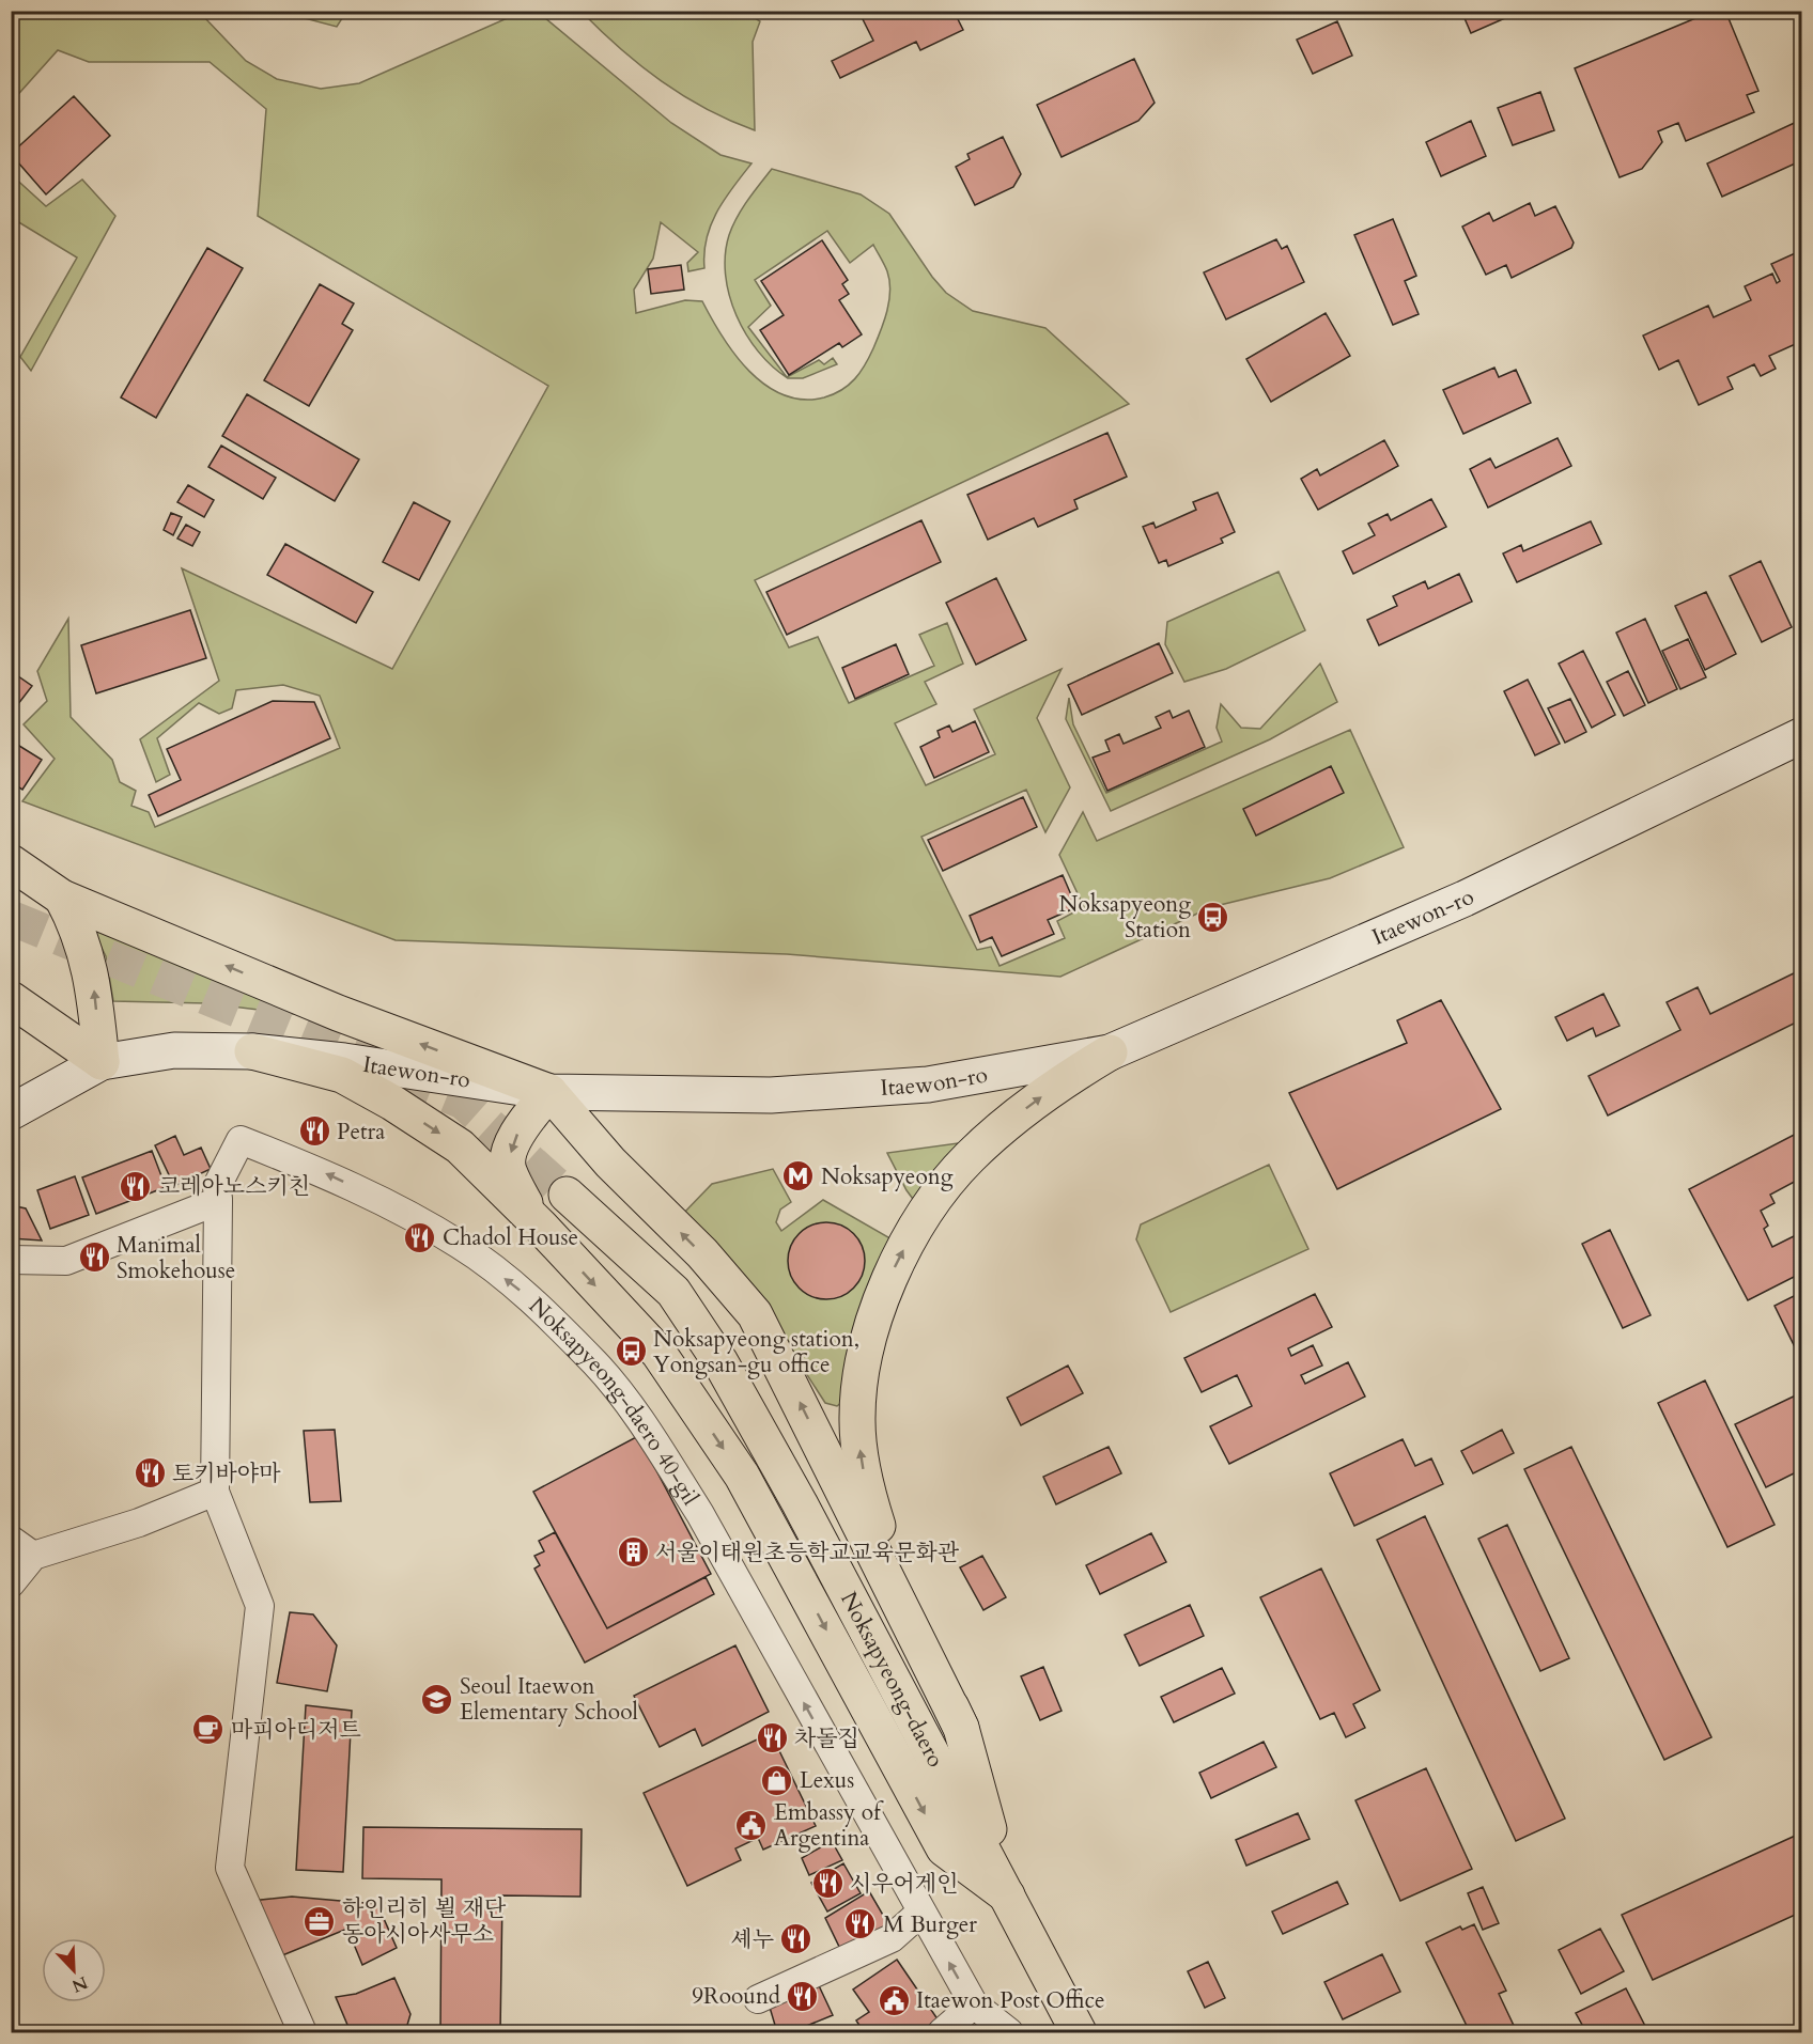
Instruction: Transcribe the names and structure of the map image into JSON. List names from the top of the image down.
{
  "streets": {
    "main road": ["Itaewon-ro", "Noksapyeong-daero"],
    "street": ["Noksapyeong-daero 40-gil"]
  },
  "one_way": ["Noksapyeong-daero 40-gil"],
  "places": {
    "bus stop": ["Noksapyeong Station", "Noksapyeong station, Yongsan-gu office"],
    "restaurant": [
      "Petra",
      "코레아노스키친",
      "Chadol House",
      "Manimal Smokehouse",
      "토키바야마",
      "차돌집",
      "시우어게인",
      "M Burger",
      "셰누",
      "9Roound"
    ],
    "metro station": ["Noksapyeong"],
    "building": ["서울이태원초등학교교육문화관"],
    "school or university": ["Seoul Itaewon Elementary School"],
    "cafe": ["마피아디저트"],
    "shop": ["Lexus"],
    "public building": ["Embassy of Argentina", "Itaewon Post Office"],
    "office": ["하인리히 뵐 재단 동아시아사무소"]
  },
  "north": "bottom right"
}
